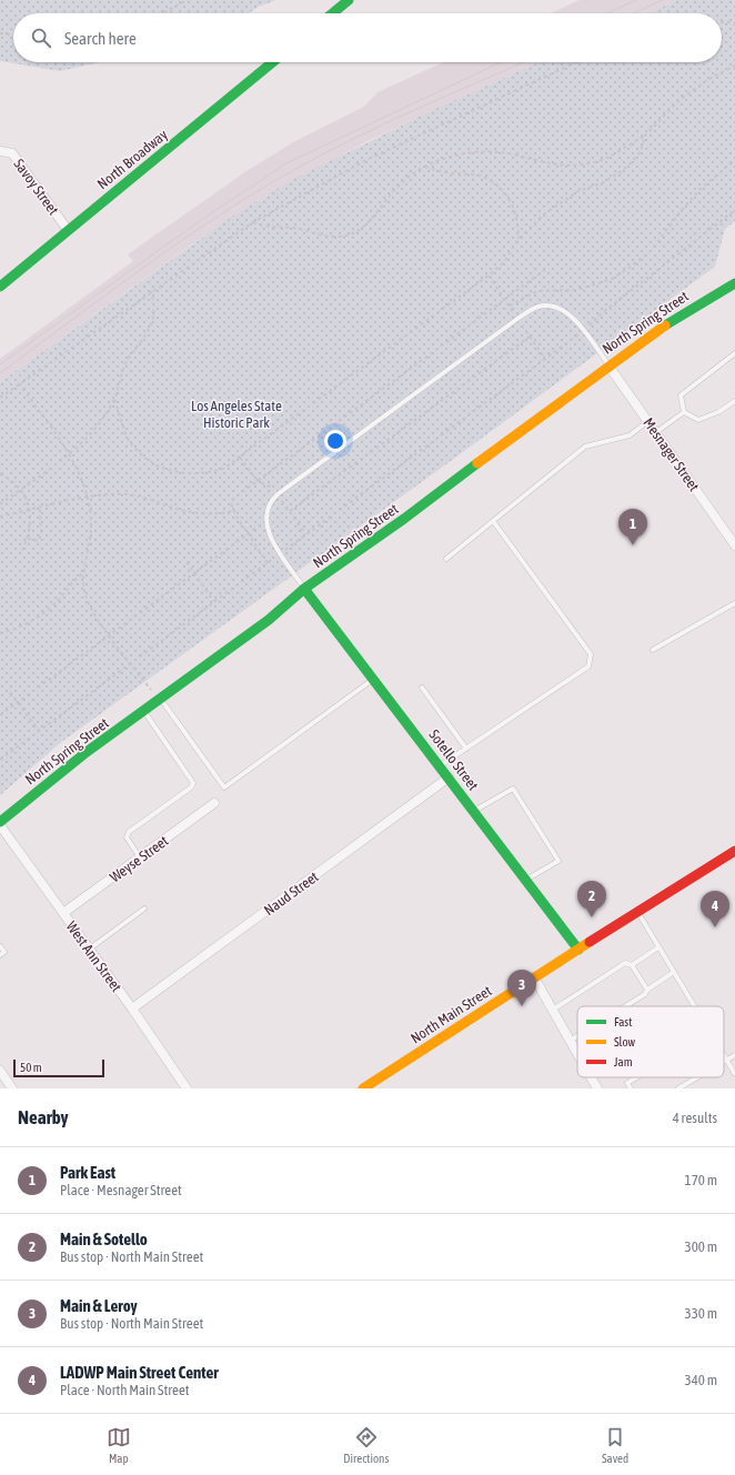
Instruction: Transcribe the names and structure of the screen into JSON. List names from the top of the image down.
{
  "streets": {
    "main road": [
      "North Broadway",
      "North Spring Street",
      "Sotello Street",
      "North Main Street"
    ],
    "street": [
      "Savoy Street",
      "Mesnager Street",
      "Weyse Street",
      "Naud Street",
      "West Ann Street"
    ]
  },
  "crossings": [
    ["North Broadway", "Savoy Street"],
    ["North Spring Street", "Mesnager Street"],
    ["North Spring Street", "Sotello Street"],
    ["Sotello Street", "Naud Street"],
    ["Sotello Street", "North Main Street"],
    ["Weyse Street", "West Ann Street"],
    ["Naud Street", "West Ann Street"]
  ],
  "parks": ["Los Angeles State Historic Park"],
  "legend": ["Fast", "Slow", "Jam"],
  "scale_bar": "50 m",
  "page": {
    "search": "Search here",
    "pins": [
      "1",
      "2",
      "4",
      "3"
    ],
    "scale": "50 m",
    "heading": ["Nearby", "4 results"],
    "list": [
      {
        "mark": "1",
        "name": "Park East",
        "note": "Place · Mesnager Street",
        "value": "170 m"
      },
      {
        "mark": "2",
        "name": "Main & Sotello",
        "note": "Bus stop · North Main Street",
        "value": "300 m"
      },
      {
        "mark": "3",
        "name": "Main & Leroy",
        "note": "Bus stop · North Main Street",
        "value": "330 m"
      },
      {
        "mark": "4",
        "name": "LADWP Main Street Center",
        "note": "Place · North Main Street",
        "value": "340 m"
      }
    ],
    "nav": ["Map", "Directions", "Saved"]
  }
}
